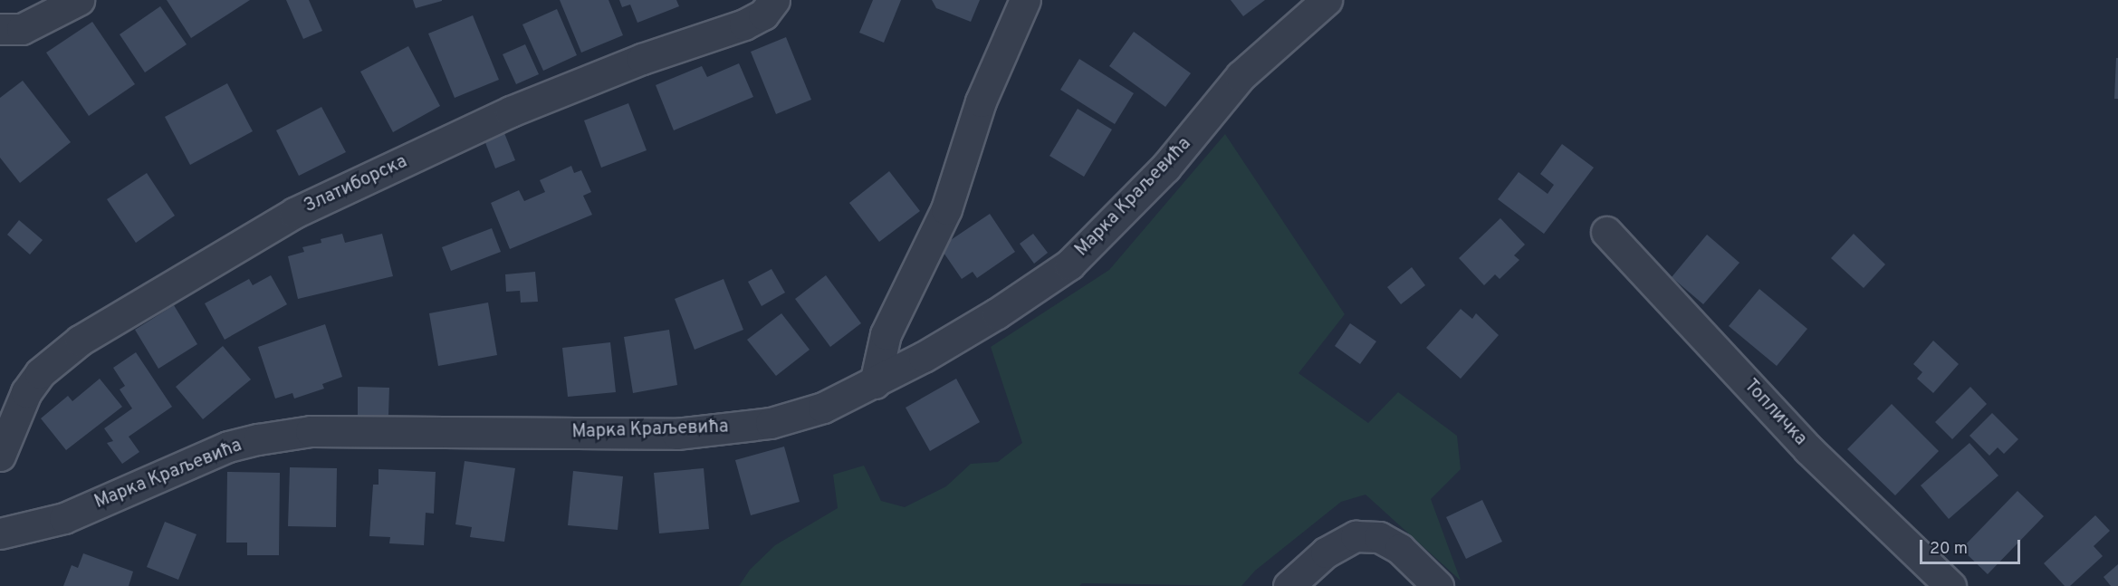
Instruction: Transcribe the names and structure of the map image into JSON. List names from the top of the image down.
{
  "streets": {
    "street": ["Златиборска", "Марка Краљевића", "Топличка"]
  },
  "scale_bar": "20 m"
}
